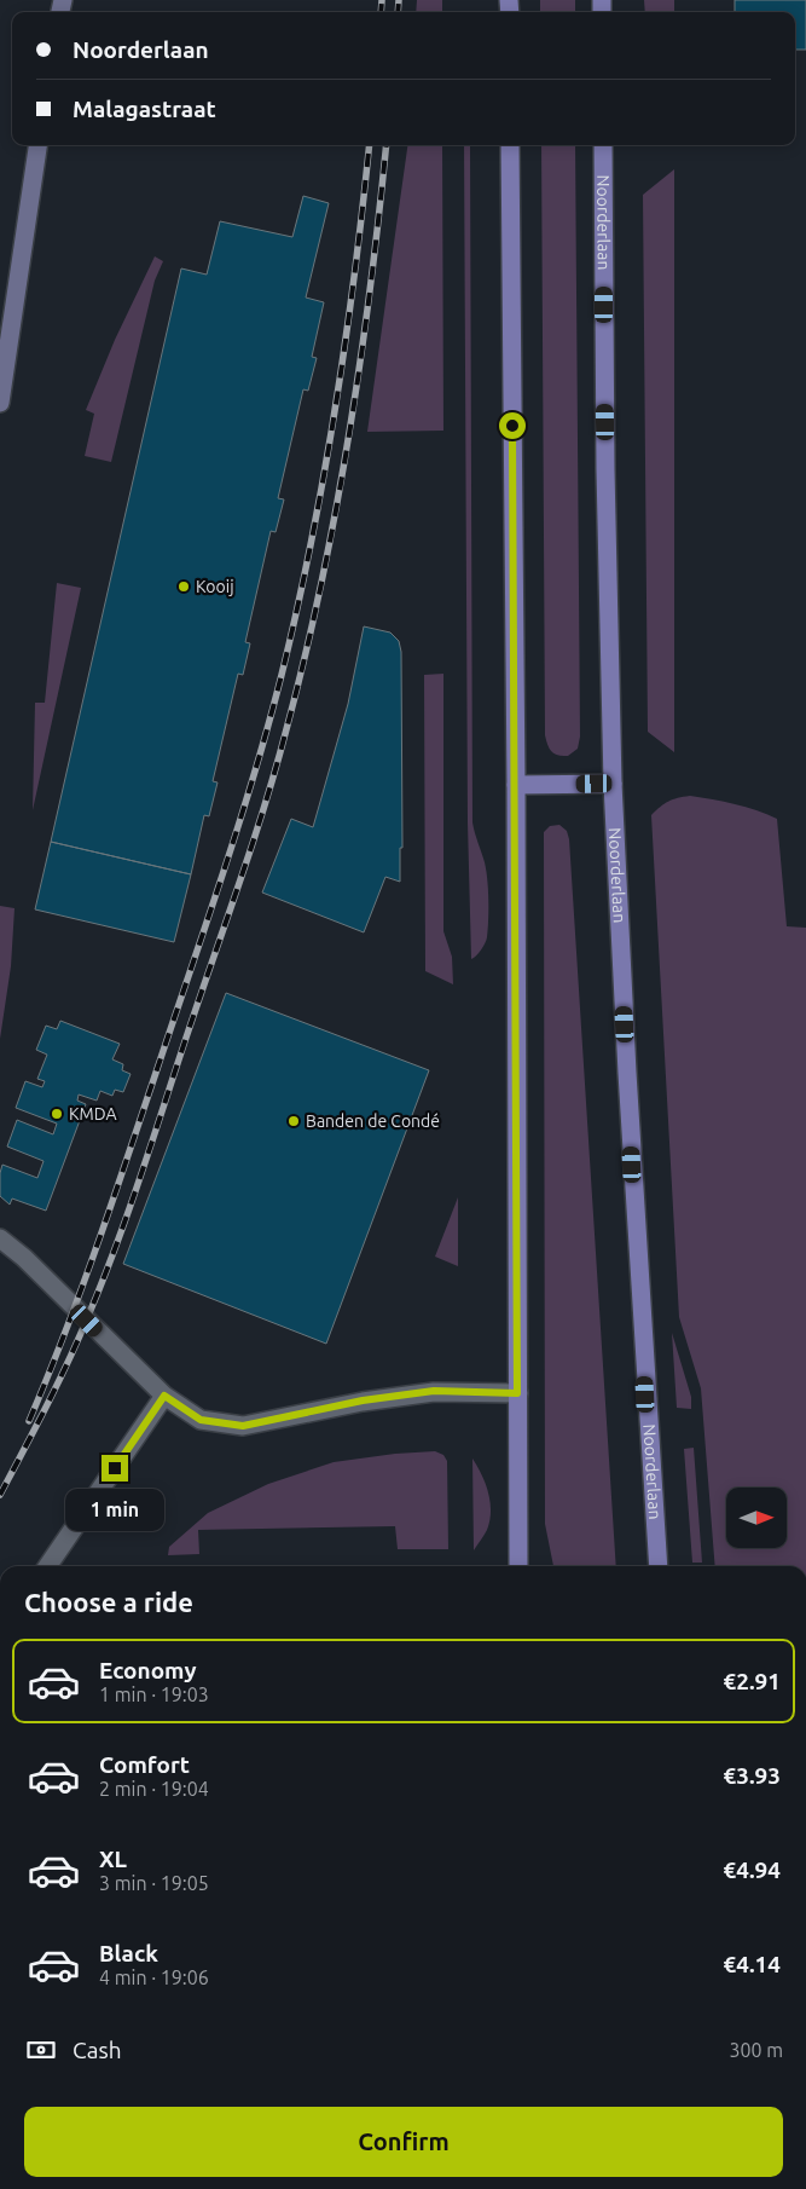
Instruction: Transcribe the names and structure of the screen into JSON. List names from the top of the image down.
{
  "streets": {
    "main road": ["Noorderlaan"]
  },
  "places": ["Kooij", "KMDA", "Banden de Condé"],
  "north": "right",
  "page": {
    "banner": ["Noorderlaan", "Malagastraat"],
    "bubble": "1 min",
    "heading": "Choose a ride",
    "list": [
      {
        "name": "Economy",
        "note": "1 min · 19:03",
        "value": "€2.91"
      },
      {
        "name": "Comfort",
        "note": "2 min · 19:04",
        "value": "€3.93"
      },
      {
        "name": "XL",
        "note": "3 min · 19:05",
        "value": "€4.94"
      },
      {
        "name": "Black",
        "note": "4 min · 19:06",
        "value": "€4.14"
      }
    ],
    "pay": ["Cash", "300 m"],
    "buttons": "Confirm"
  }
}
